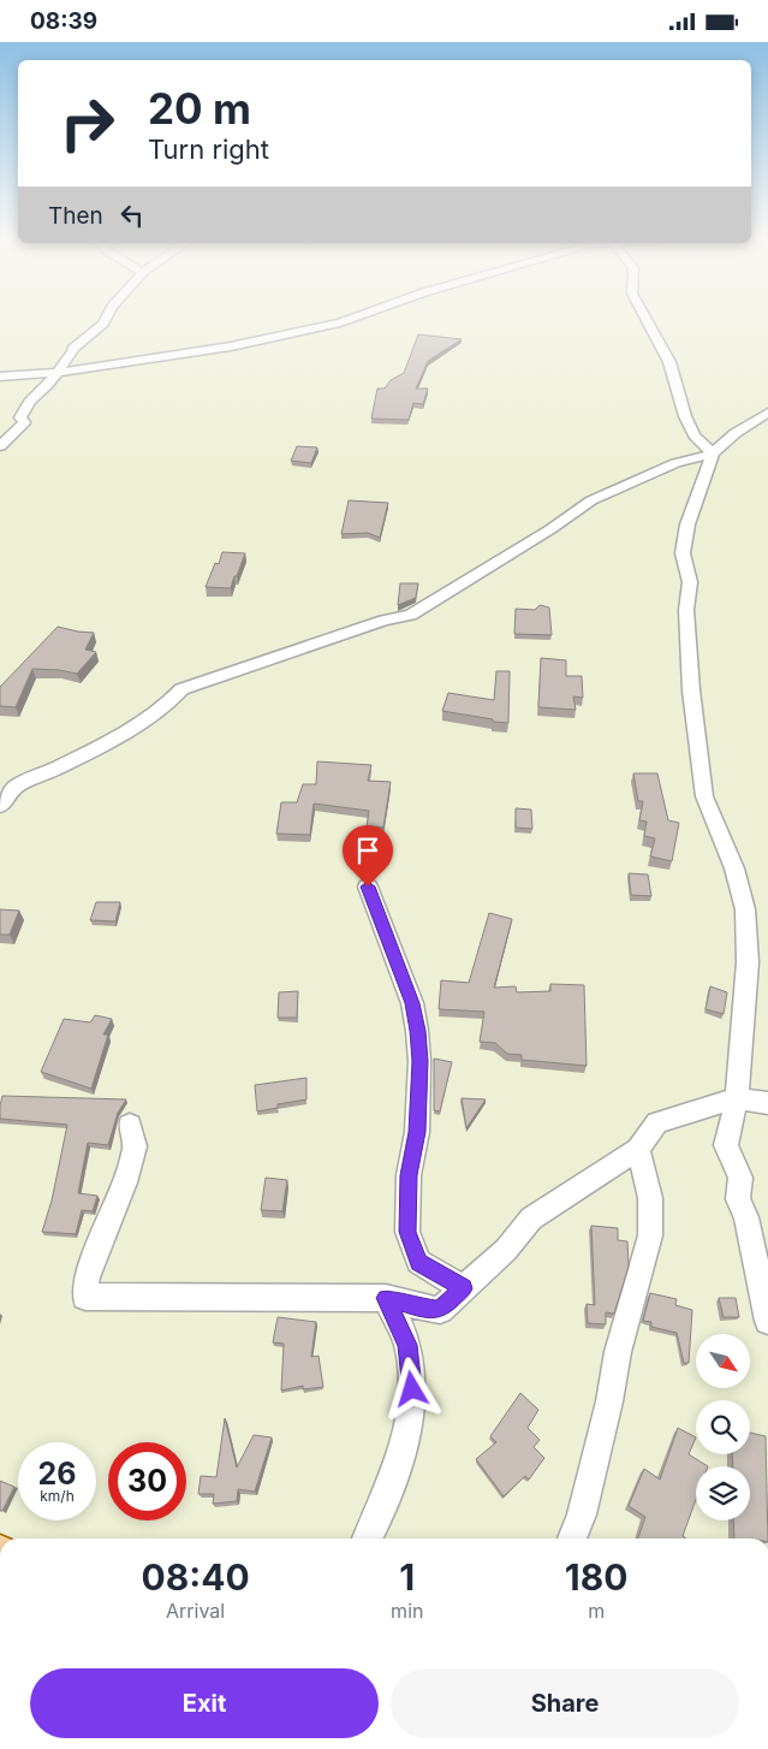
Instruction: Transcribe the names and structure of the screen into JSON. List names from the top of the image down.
{
  "north": "bottom right",
  "page": {
    "status": "08:39",
    "turn": ["20 m", "Turn right"],
    "then": "Then",
    "speed": "26 km/h",
    "limit": "30",
    "eta": [
      "08:40",
      "Arrival",
      "1",
      "min",
      "180",
      "m"
    ],
    "buttons": ["Exit", "Share"]
  }
}
